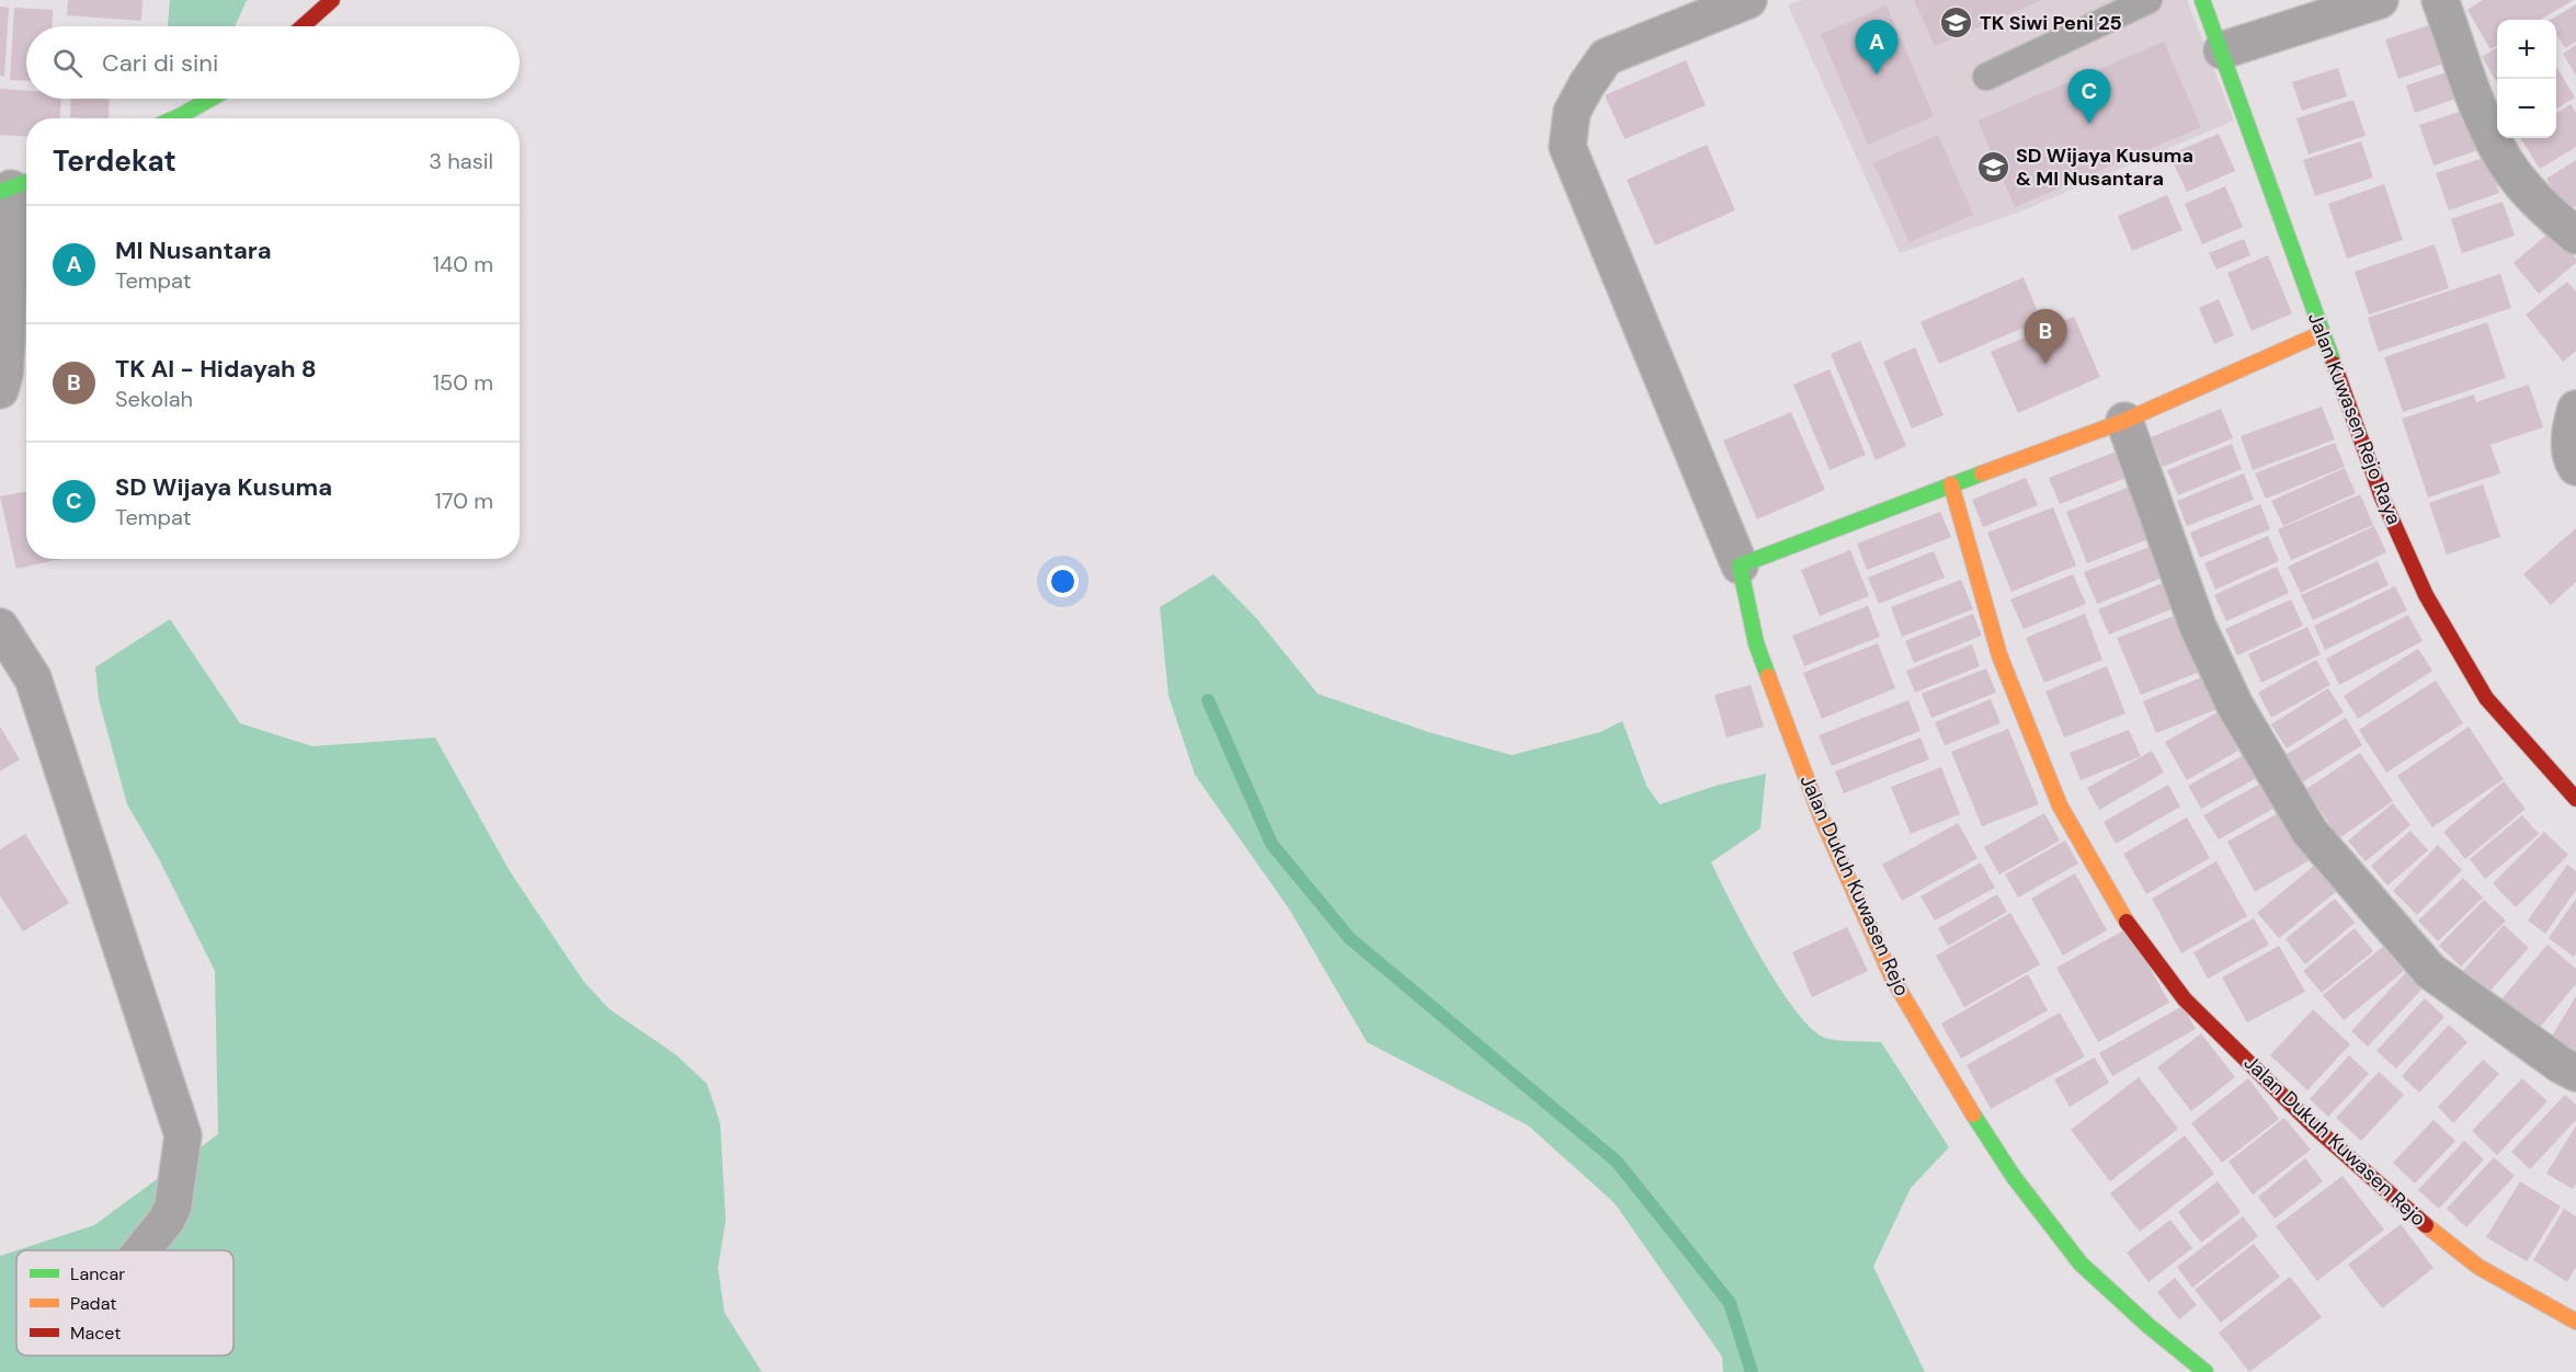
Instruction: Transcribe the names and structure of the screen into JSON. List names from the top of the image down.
{
  "streets": {
    "street": ["Jalan Kuwasen Rejo Raya", "Jalan Dukuh Kuwasen Rejo"]
  },
  "places": {
    "school or university": ["TK Siwi Peni 25", "SD Wijaya Kusuma & MI Nusantara"]
  },
  "legend": ["Lancar", "Padat", "Macet"],
  "page": {
    "map_buttons": ["+", "−"],
    "pins": ["A", "C", "B"],
    "search": "Cari di sini",
    "heading": ["Terdekat", "3 hasil"],
    "list": [
      {
        "mark": "A",
        "name": "MI Nusantara",
        "note": "Tempat",
        "value": "140 m"
      },
      {
        "mark": "B",
        "name": "TK Al - Hidayah 8",
        "note": "Sekolah",
        "value": "150 m"
      },
      {
        "mark": "C",
        "name": "SD Wijaya Kusuma",
        "note": "Tempat",
        "value": "170 m"
      }
    ]
  }
}
